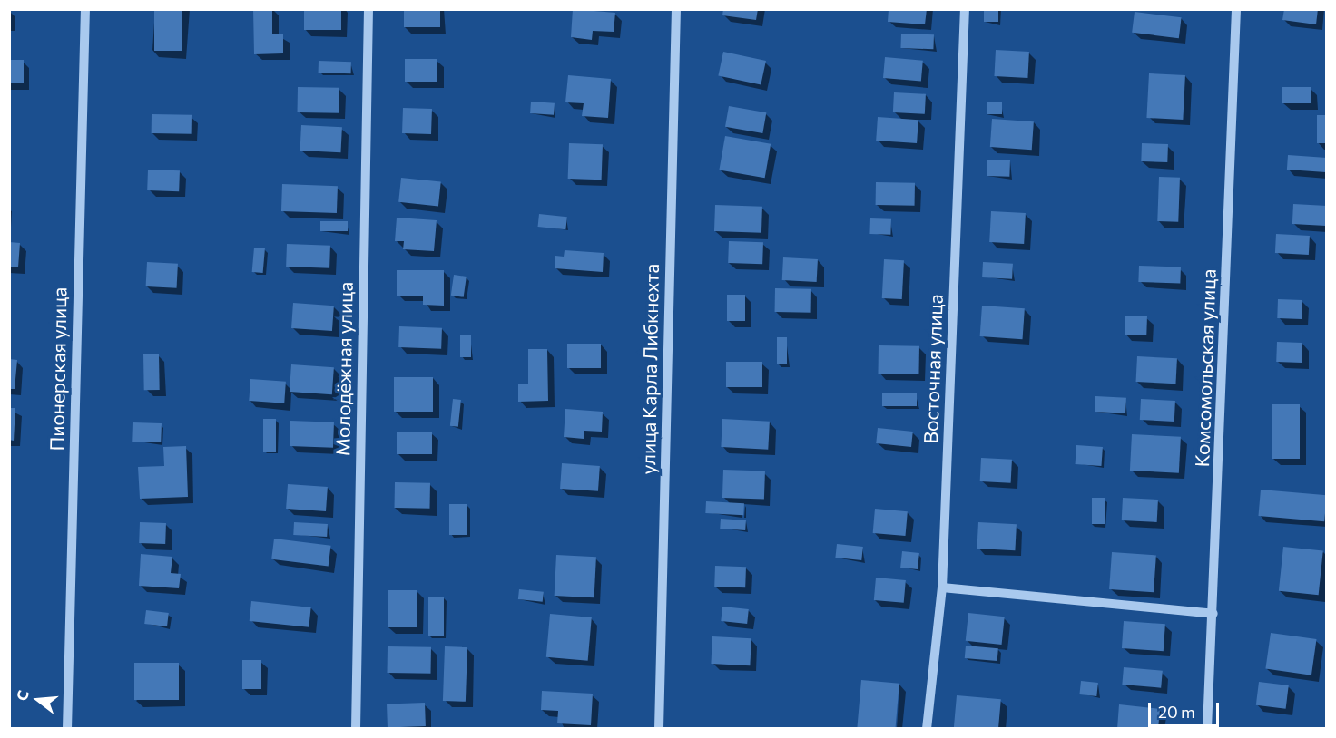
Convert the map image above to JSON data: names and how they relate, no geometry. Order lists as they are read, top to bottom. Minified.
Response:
{"streets":{"street":["Комсомольская улица","Пионерская улица","Молодёжная улица","улица Карла Либкнехта","Восточная улица"]},"scale_bar":"20 m","north":"left"}
